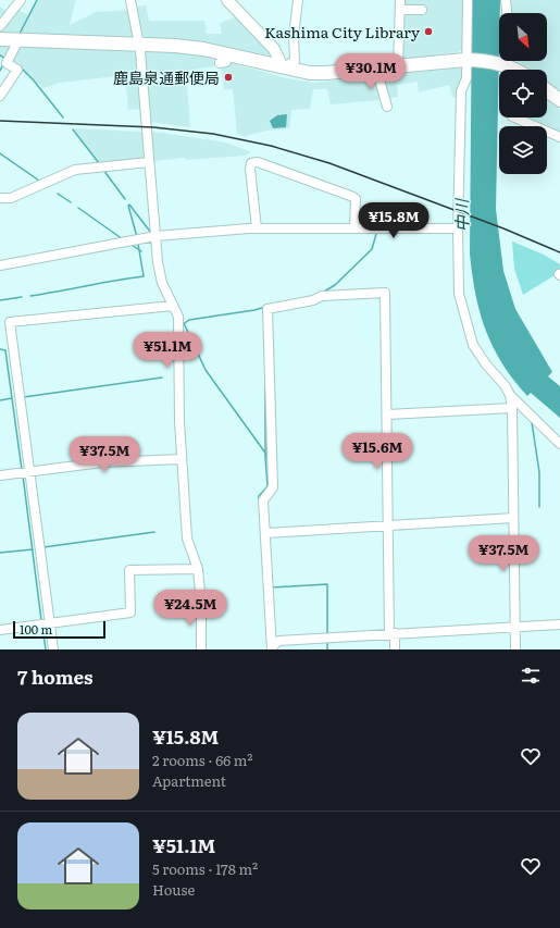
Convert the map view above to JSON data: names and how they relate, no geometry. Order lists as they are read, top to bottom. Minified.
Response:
{"water":["中川"],"places":["Kashima City Library","鹿島泉通郵便局"],"scale_bar":"100 m","north":"bottom right","page":{"price":["¥30.1M","¥15.8M","¥51.1M","¥15.6M","¥37.5M","¥37.5M","¥24.5M"],"scale":"100 m","heading":"7 homes","list":[{"name":"¥15.8M","note":"2 rooms · 66 m² · Apartment"},{"name":"¥51.1M","note":"5 rooms · 178 m² · House"}]}}
